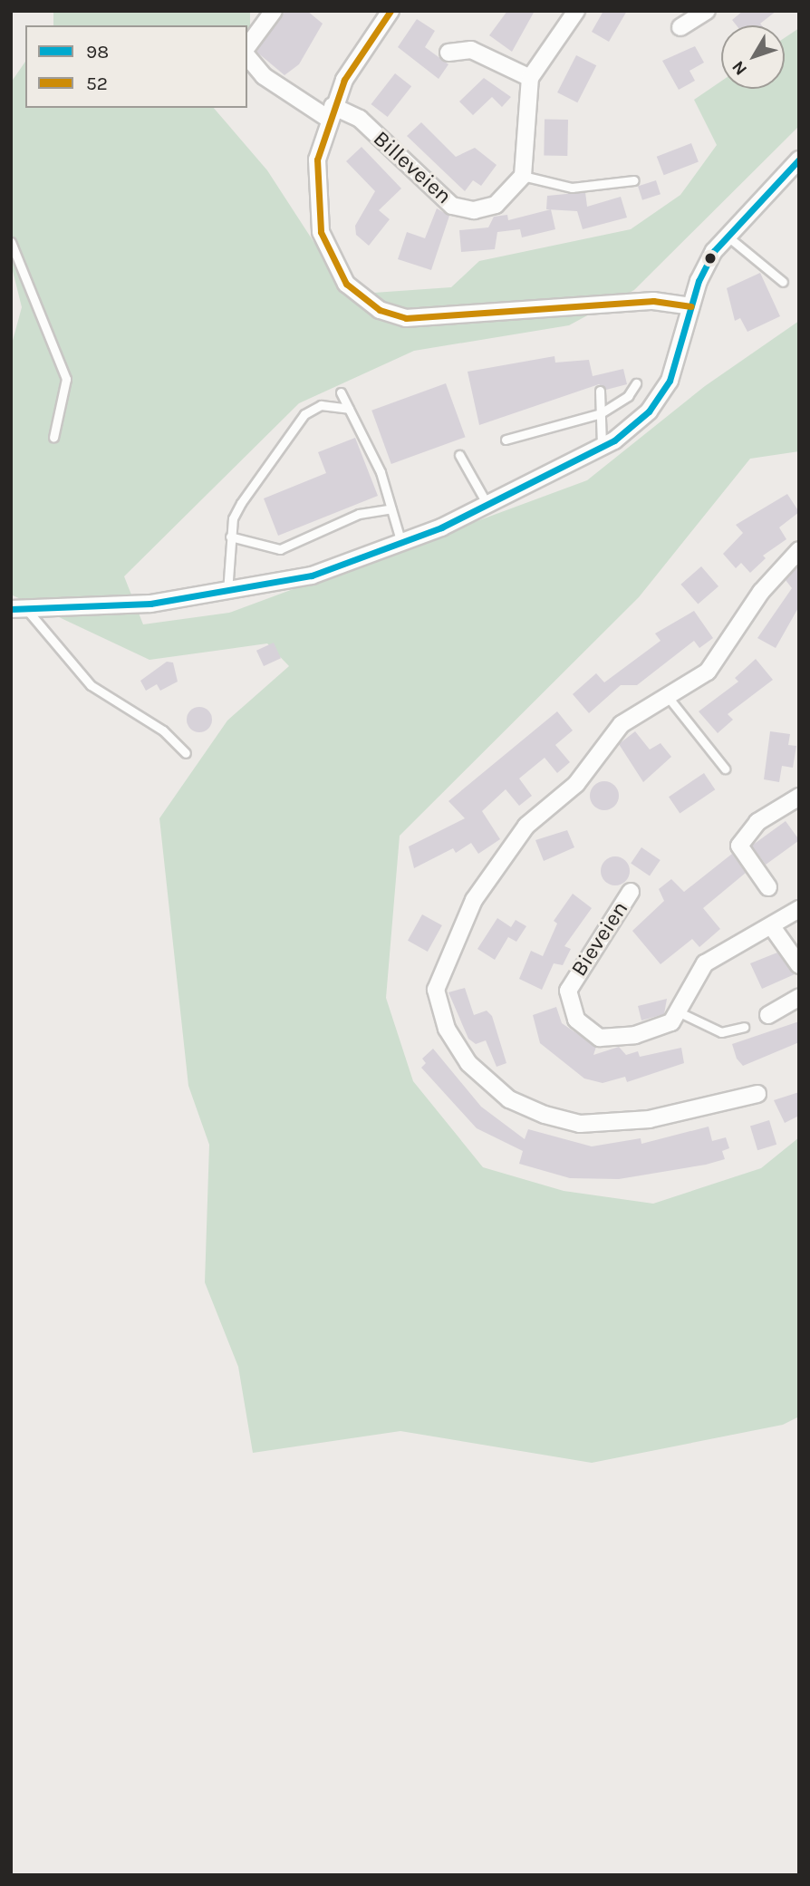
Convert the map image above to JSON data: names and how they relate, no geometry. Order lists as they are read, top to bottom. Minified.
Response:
{"streets":{"street":["Billeveien","Bieveien"]},"lines":["transit line 52","transit line 98"],"legend":["98","52"],"north":"bottom left"}
